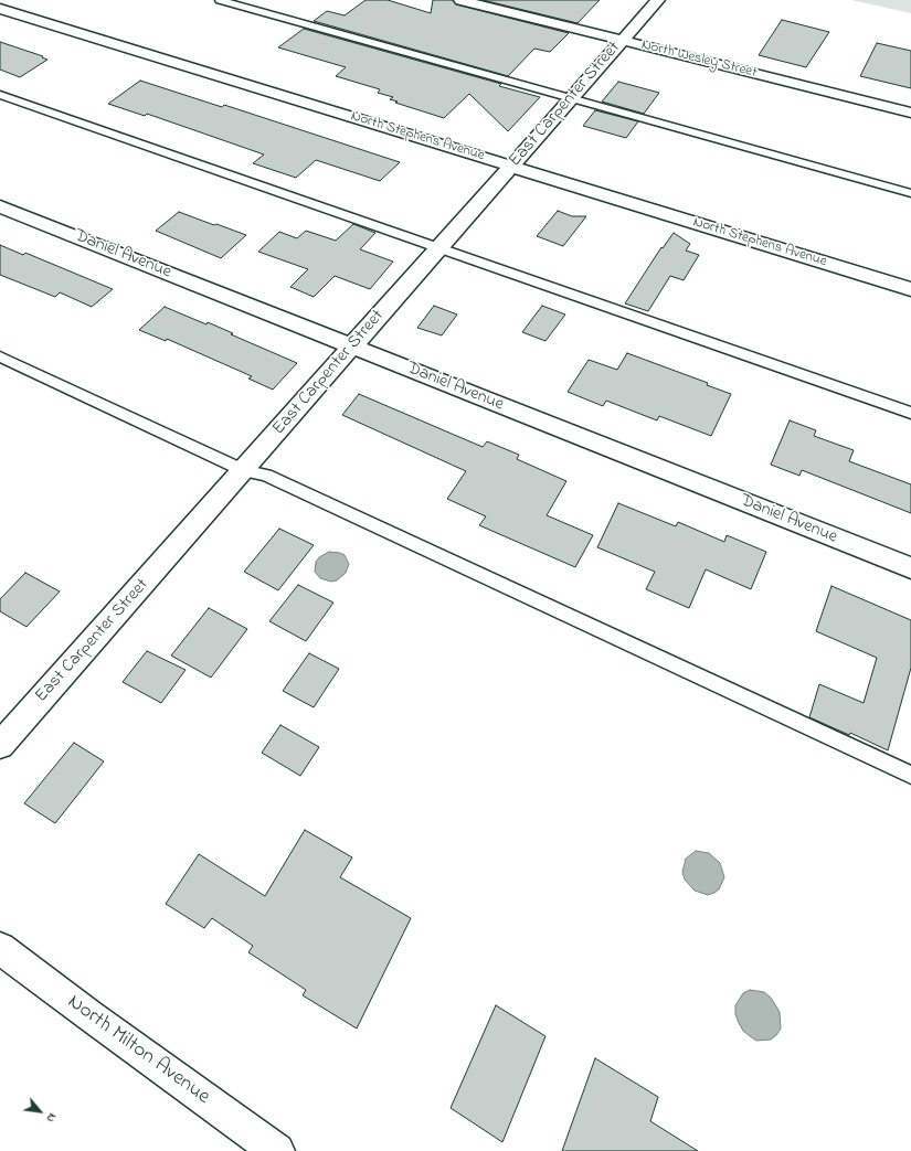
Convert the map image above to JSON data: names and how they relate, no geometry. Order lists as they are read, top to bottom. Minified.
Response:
{"streets":{"street":["North Wesley Street","East Carpenter Street","North Stephens Avenue","Daniel Avenue","North Milton Avenue"]},"crossings":[["North Wesley Street","East Carpenter Street"],["East Carpenter Street","North Stephens Avenue"],["East Carpenter Street","Daniel Avenue"]],"north":"bottom right"}
